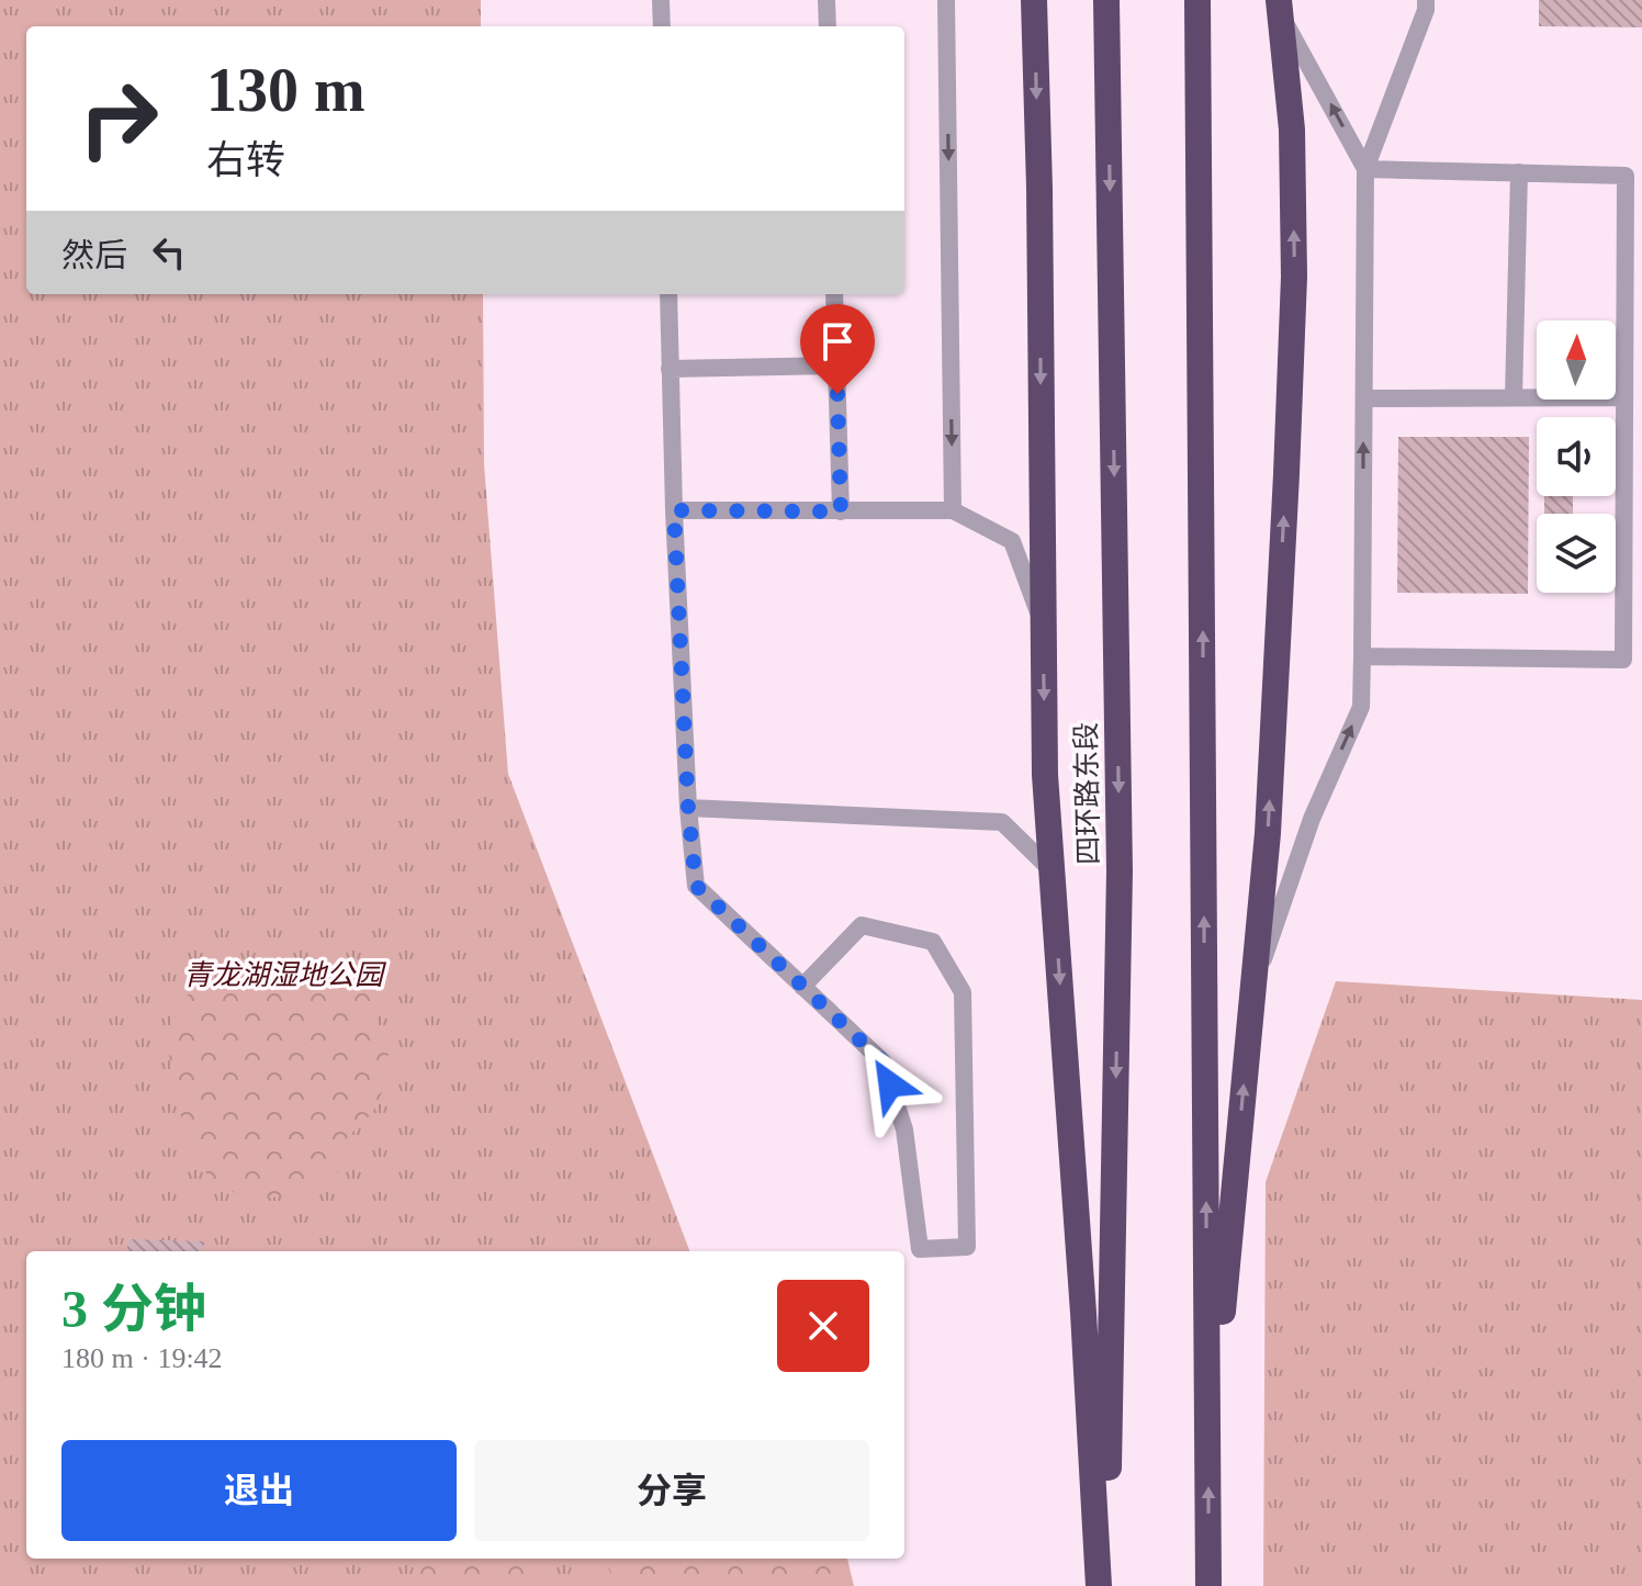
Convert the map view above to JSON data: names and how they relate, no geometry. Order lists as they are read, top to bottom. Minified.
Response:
{"streets":{"highway":["四环路东段"]},"parks":["青龙湖湿地公园"],"north":"top","page":{"turn":["130 m","右转"],"then":"然后","heading":["3 分钟","180 m · 19:42"],"buttons":["退出","分享"]}}
